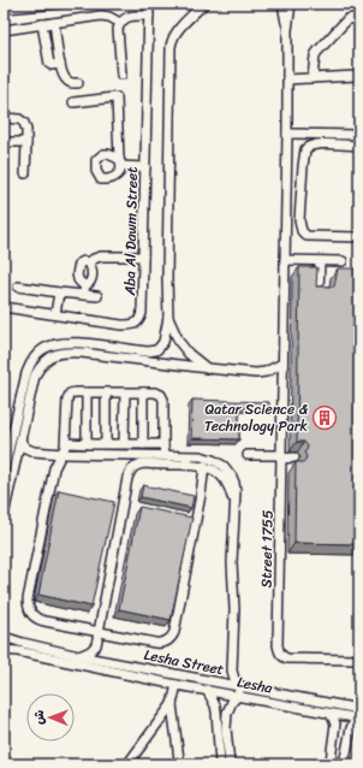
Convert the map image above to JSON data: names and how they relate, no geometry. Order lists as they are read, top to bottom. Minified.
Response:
{"streets":{"street":["Aba Al Dawm Street","Street 1755","Lesha Street","Lesha"]},"places":{"building":["Qatar Science & Technology Park"]},"north":"left"}
